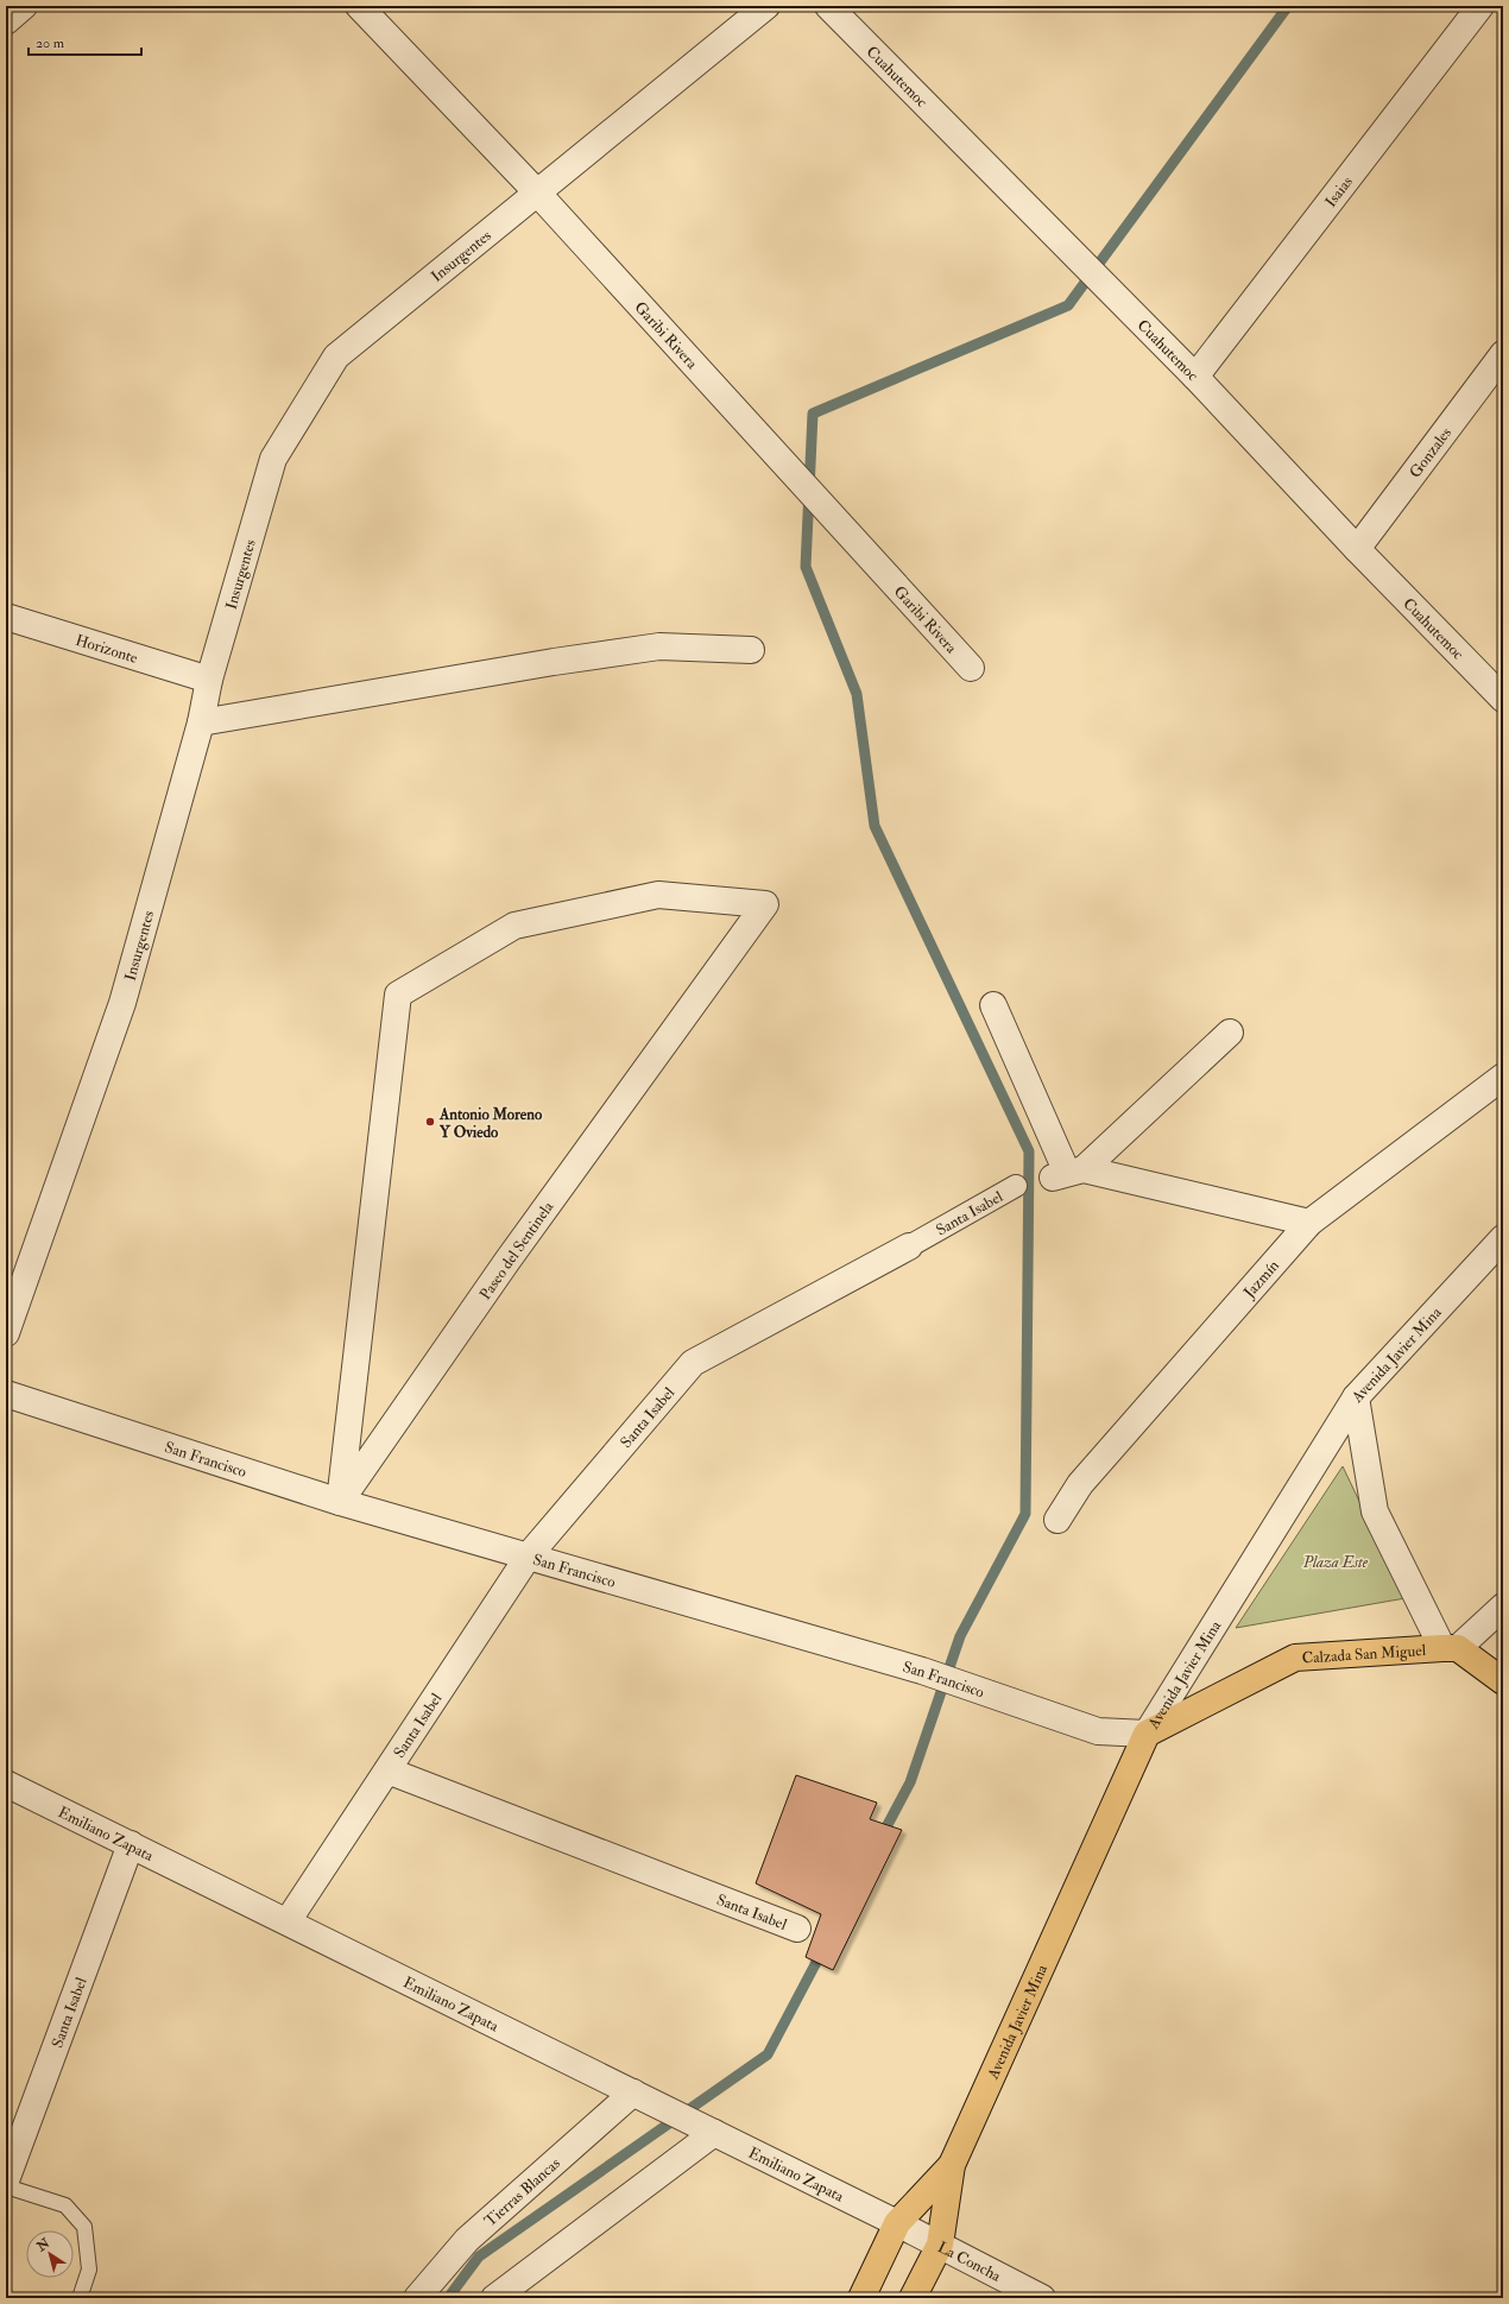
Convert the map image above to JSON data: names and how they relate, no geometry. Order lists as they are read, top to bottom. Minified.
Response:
{"streets":{"main road":["Avenida Javier Mina","Calzada San Miguel"],"street":["Cuahutemoc","Isaias","Insurgentes","Garibi Rivera","Gonzales","Horizonte","Santa Isabel","Paseo del Sentinela","Jazmín","San Francisco","Emiliano Zapata","Tierras Blancas","La Concha"]},"crossings":[["Cuahutemoc","Isaias"],["Cuahutemoc","Gonzales"],["Insurgentes","Garibi Rivera"],["Insurgentes","Horizonte"],["Santa Isabel","San Francisco"],["Santa Isabel","Emiliano Zapata"],["Paseo del Sentinela","San Francisco"],["Avenida Javier Mina","San Francisco"],["Avenida Javier Mina","Calzada San Miguel"],["Avenida Javier Mina","Emiliano Zapata"],["Avenida Javier Mina","La Concha"],["San Francisco","Calzada San Miguel"],["Emiliano Zapata","Tierras Blancas"],["Emiliano Zapata","La Concha"]],"parks":["Plaza Este"],"places":["Antonio Moreno Y Oviedo"],"scale_bar":"20 m","north":"top left"}
